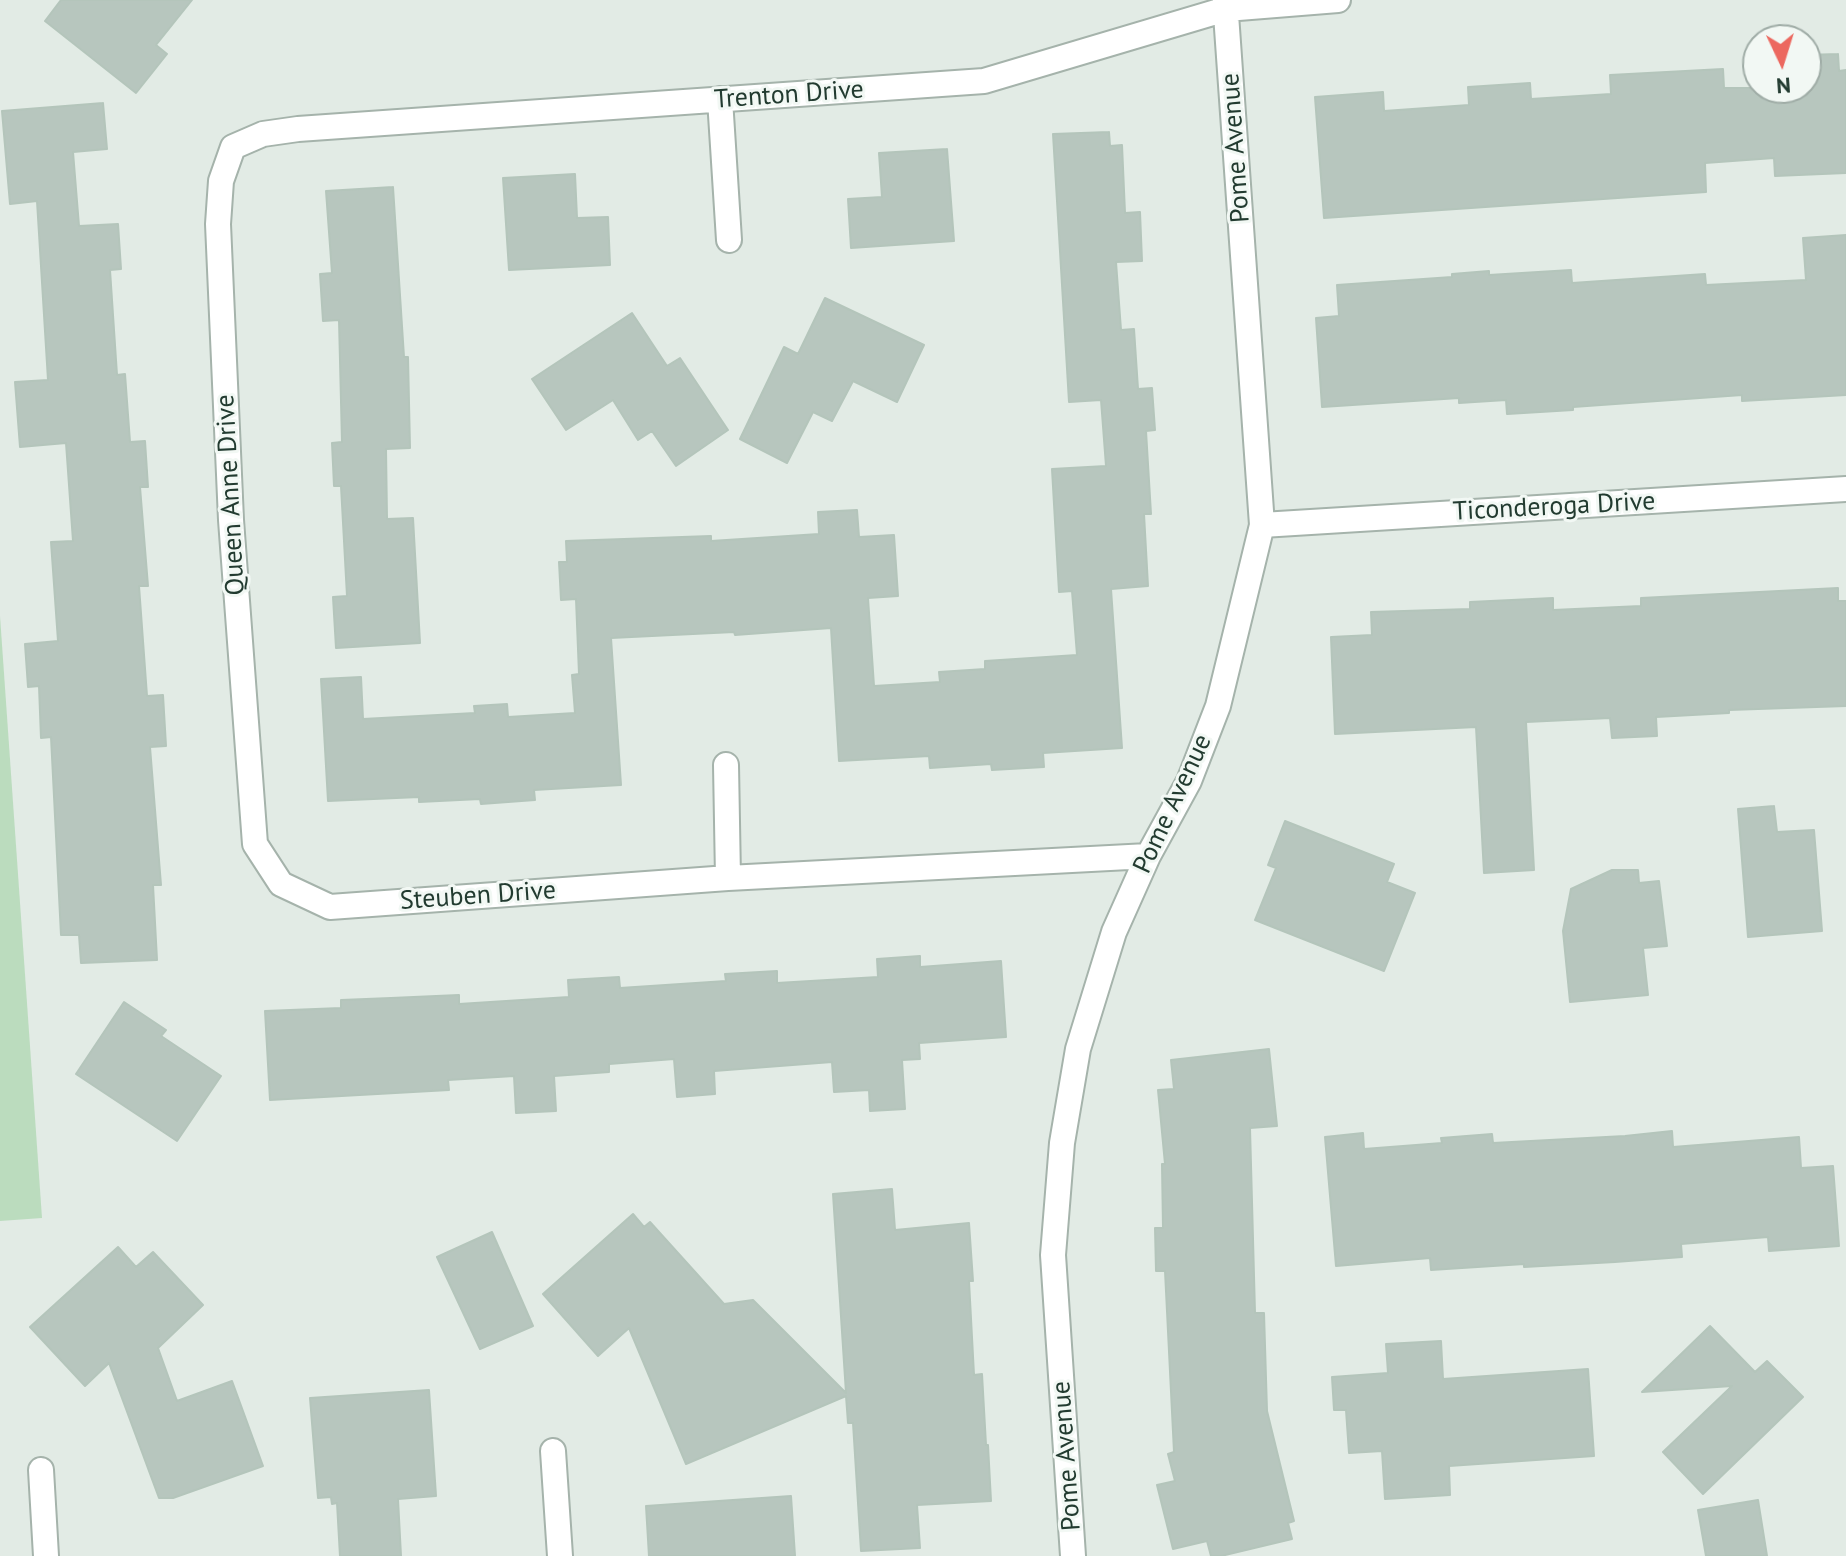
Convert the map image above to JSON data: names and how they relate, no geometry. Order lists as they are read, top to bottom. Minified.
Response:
{"streets":{"street":["Trenton Drive","Pome Avenue","Queen Anne Drive","Ticonderoga Drive","Steuben Drive"]},"crossings":[["Trenton Drive","Pome Avenue"],["Trenton Drive","Queen Anne Drive"],["Pome Avenue","Ticonderoga Drive"],["Pome Avenue","Steuben Drive"],["Queen Anne Drive","Steuben Drive"]],"north":"bottom"}
